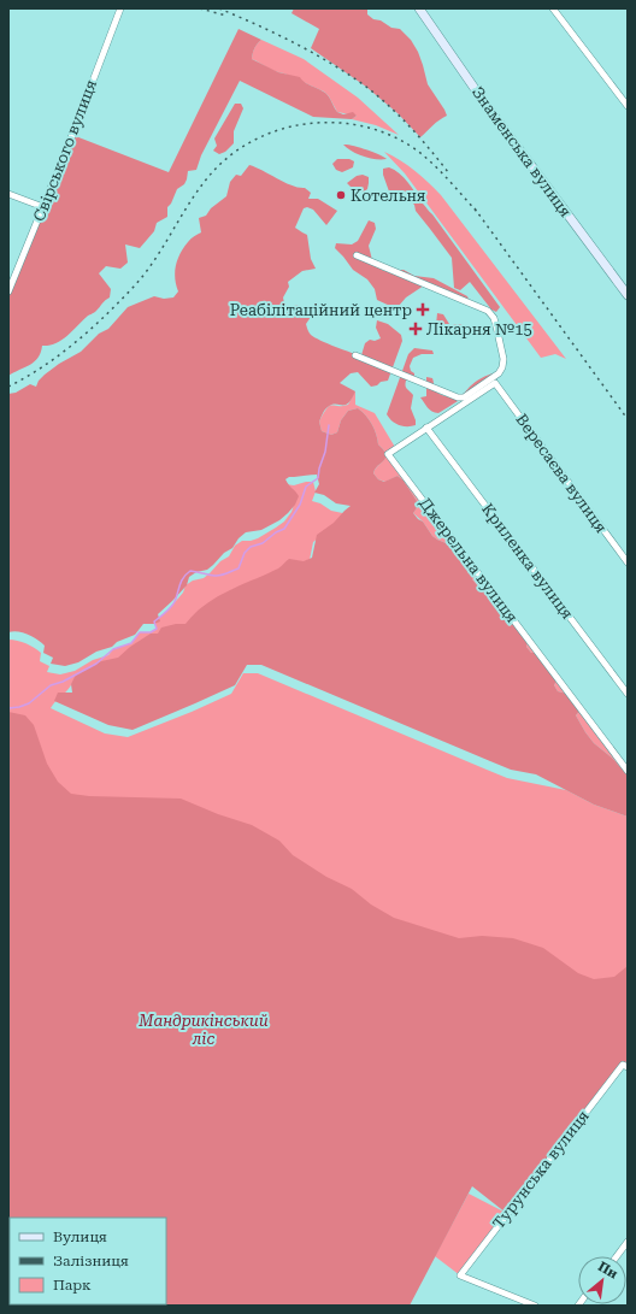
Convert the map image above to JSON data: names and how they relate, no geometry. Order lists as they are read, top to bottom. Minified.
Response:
{"streets":{"main road":["Знаменська вулиця"],"street":["Свірського вулиця","Вересаєва вулиця","Джерельна вулиця","Криленка вулиця","Турунська вулиця"]},"crossings":[["Вересаєва вулиця","Джерельна вулиця"],["Джерельна вулиця","Криленка вулиця"]],"parks":["Мандрикінський ліс"],"places":{"other":["Котельня"],"health":["Реабілітаційний центр","Лікарня №15"]},"legend":["Вулиця","Залізниця","Парк"],"north":"top right"}
